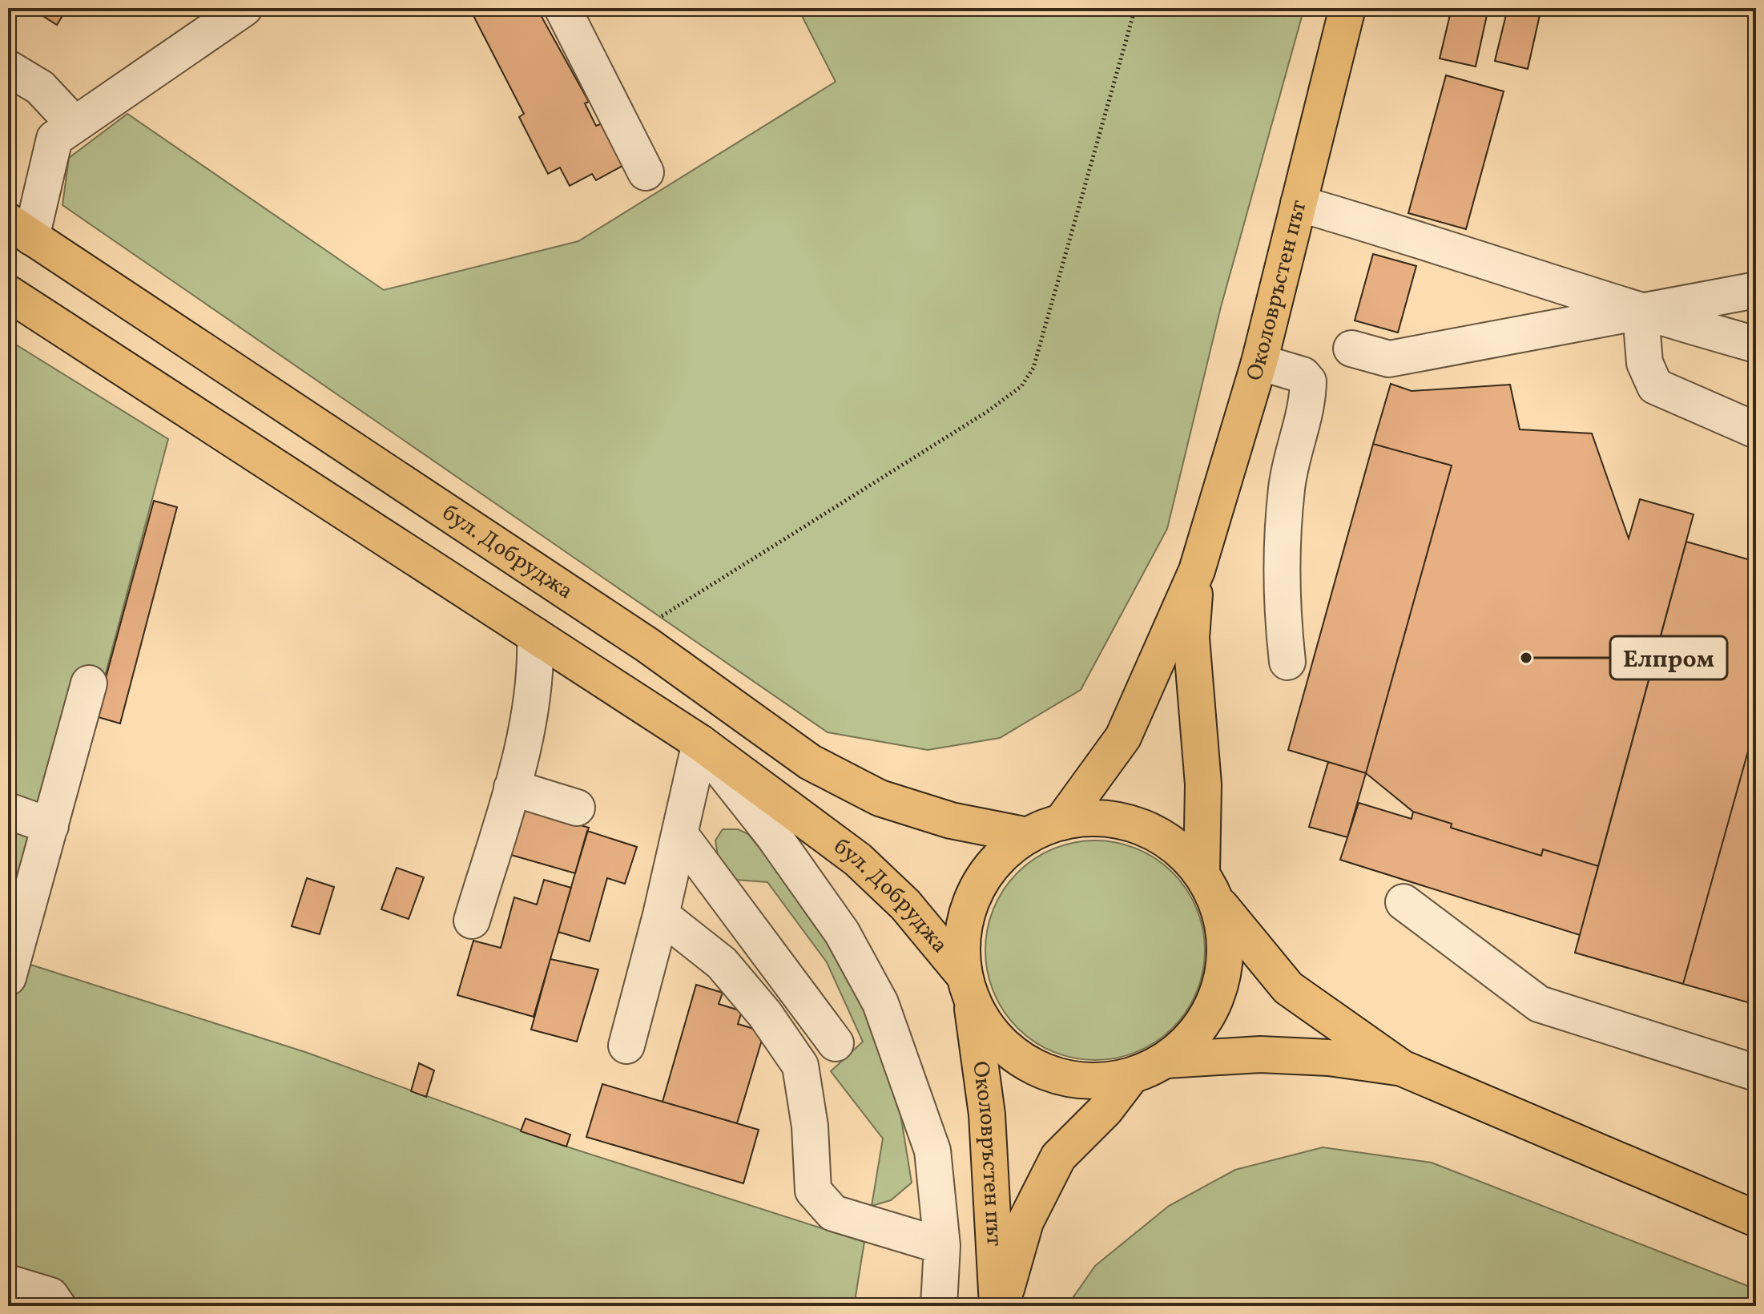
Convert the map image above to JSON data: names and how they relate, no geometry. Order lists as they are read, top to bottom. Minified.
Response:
{"streets":{"main road":["Околовръстен път","бул. Добруджа"]},"crossings":[["Околовръстен път","бул. Добруджа"]],"places":["Елпром"]}
